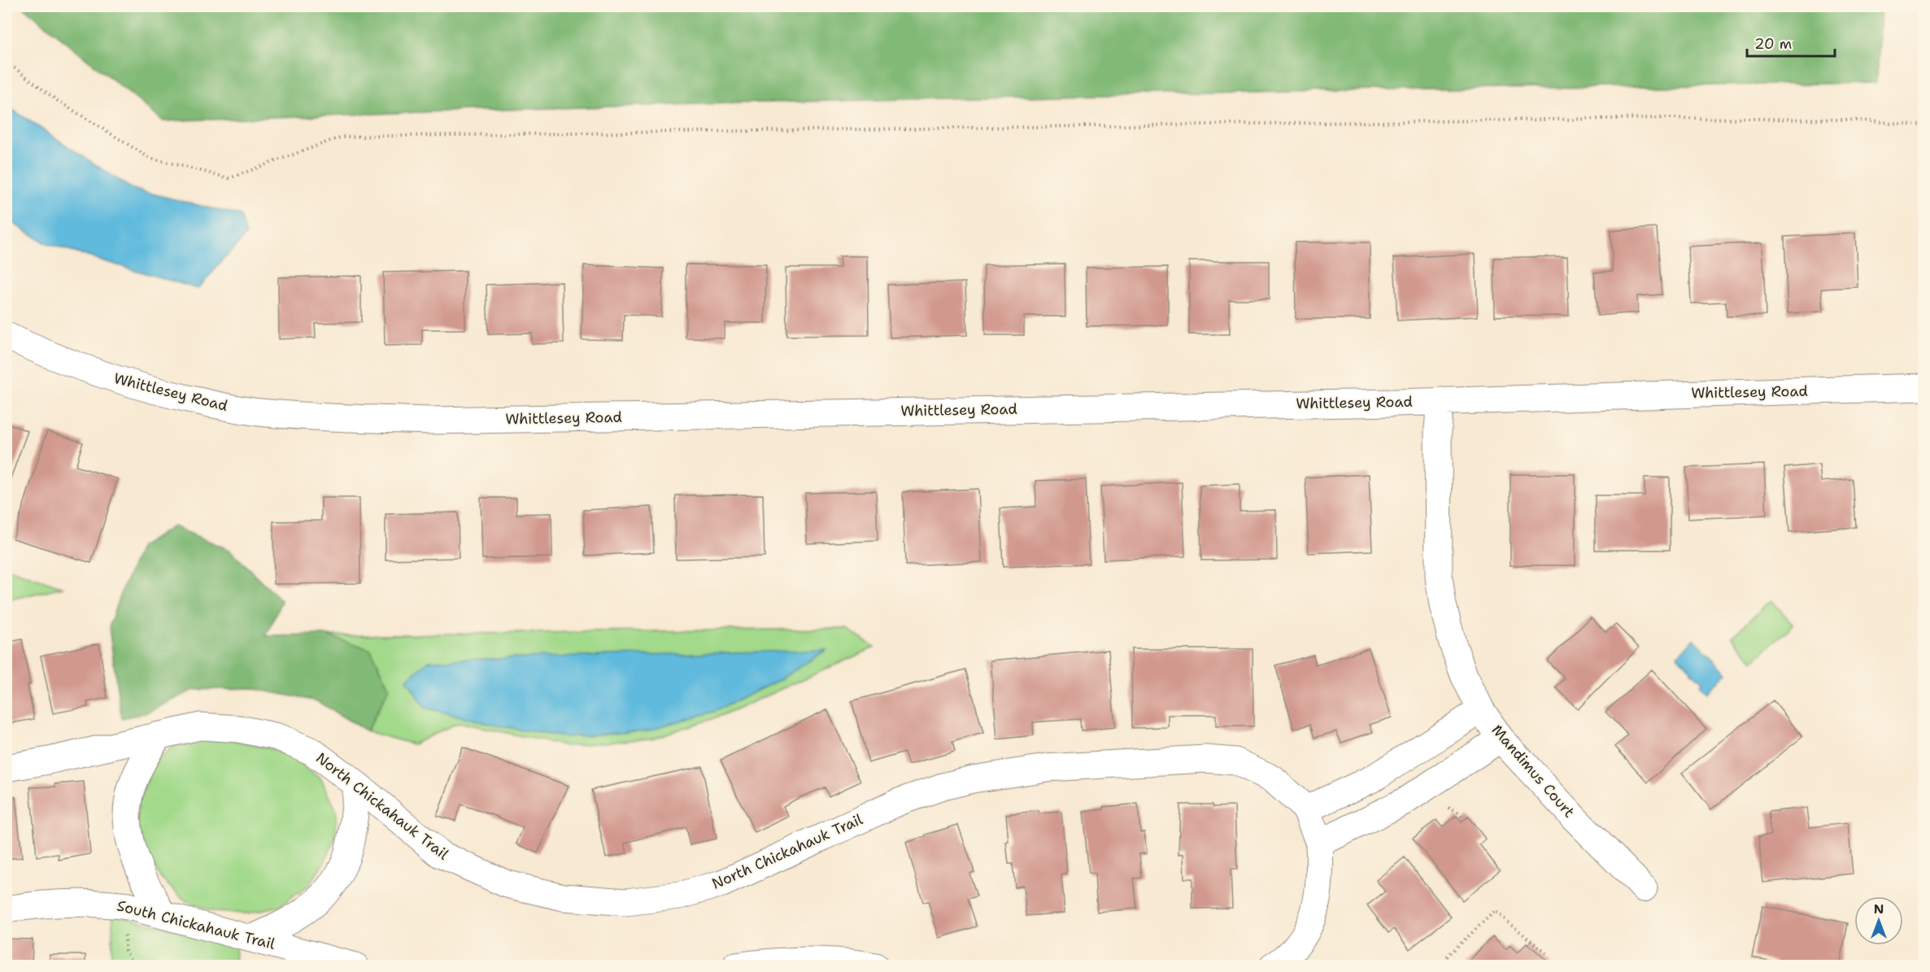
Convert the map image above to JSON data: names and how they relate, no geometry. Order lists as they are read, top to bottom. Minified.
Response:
{"streets":{"street":["Whittlesey Road","Mandimus Court","North Chickahauk Trail","South Chickahauk Trail"]},"crossings":[["Whittlesey Road","Mandimus Court"]],"scale_bar":"20 m","north":"top"}
